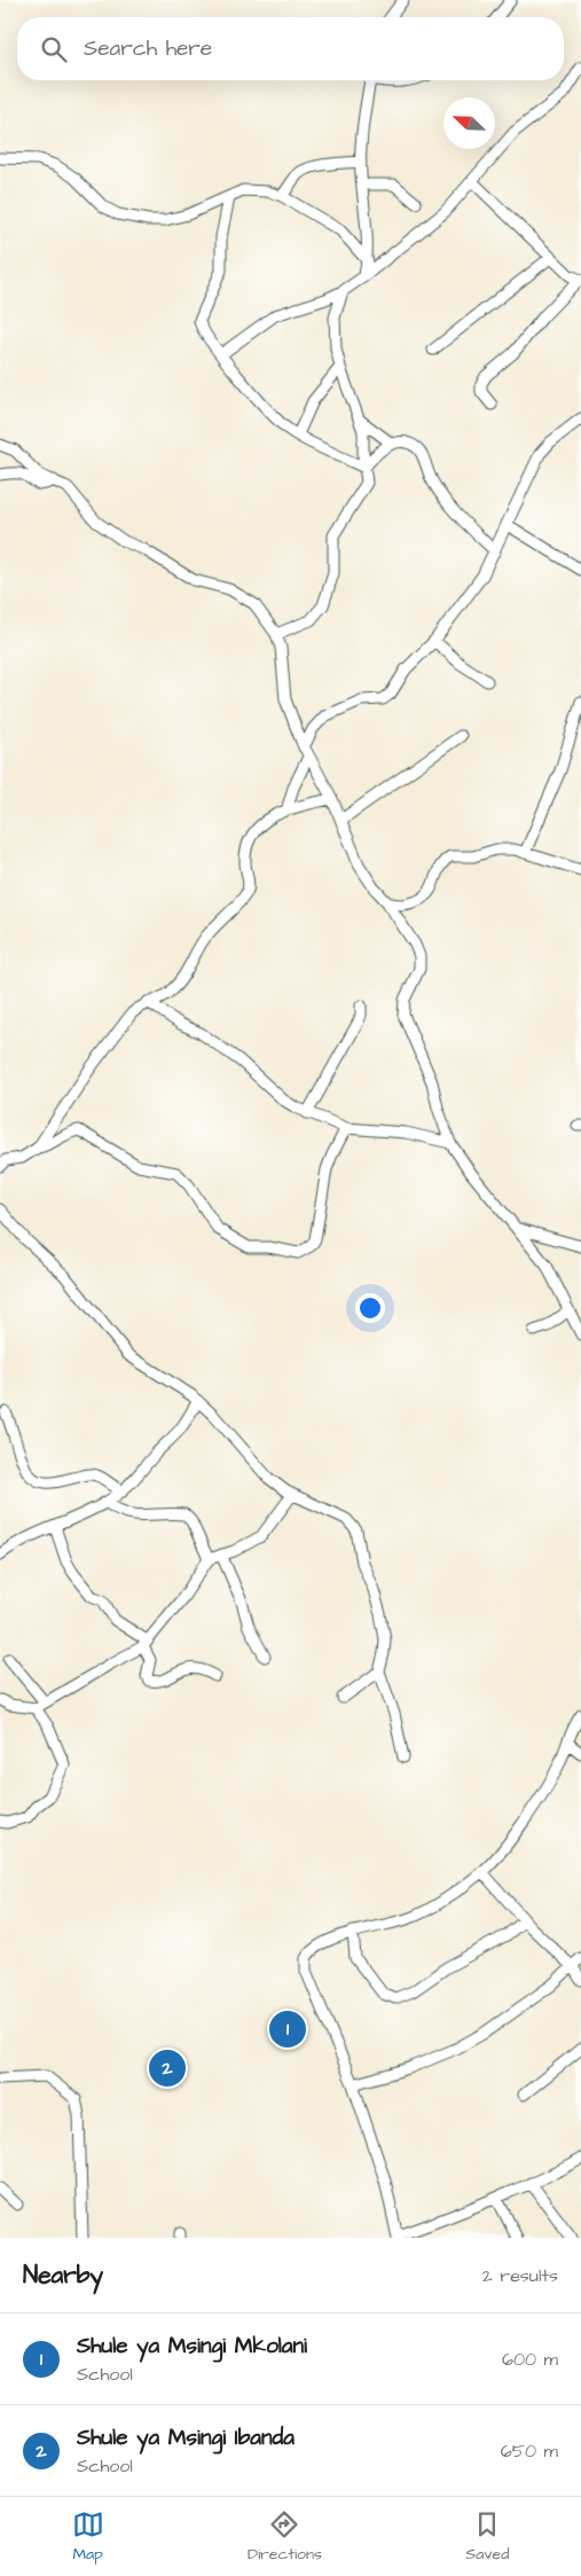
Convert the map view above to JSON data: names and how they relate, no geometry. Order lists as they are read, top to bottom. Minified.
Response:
{"north":"top left","page":{"search":"Search here","pins":["1","2"],"heading":["Nearby","2 results"],"list":[{"mark":"1","name":"Shule ya Msingi Mkolani","note":"School","value":"600 m"},{"mark":"2","name":"Shule ya Msingi Ibanda","note":"School","value":"650 m"}],"nav":["Map","Directions","Saved"]}}
